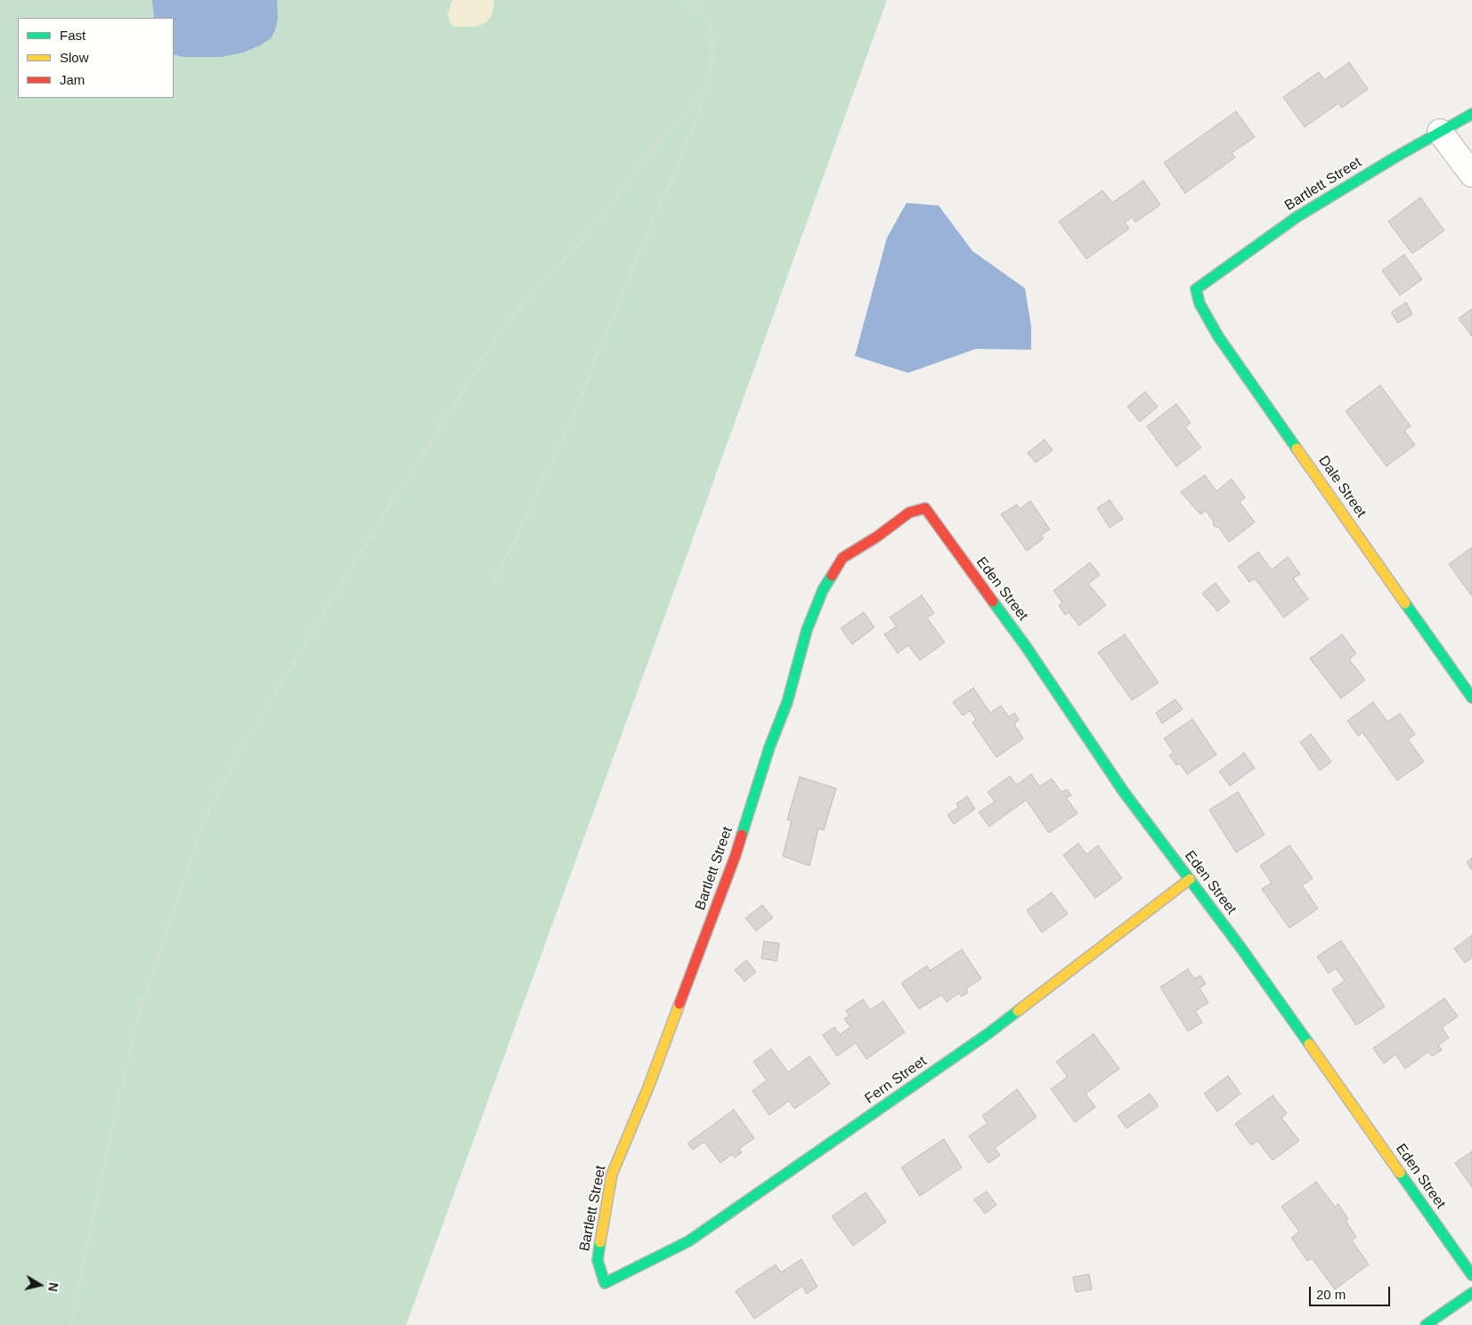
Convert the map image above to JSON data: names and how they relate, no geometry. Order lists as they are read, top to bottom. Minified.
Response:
{"streets":{"street":["Bartlett Street","Dale Street","Eden Street","Fern Street"]},"crossings":[["Bartlett Street","Dale Street"],["Bartlett Street","Eden Street"],["Bartlett Street","Fern Street"],["Eden Street","Fern Street"]],"legend":["Fast","Slow","Jam"],"scale_bar":"20 m","north":"right"}
